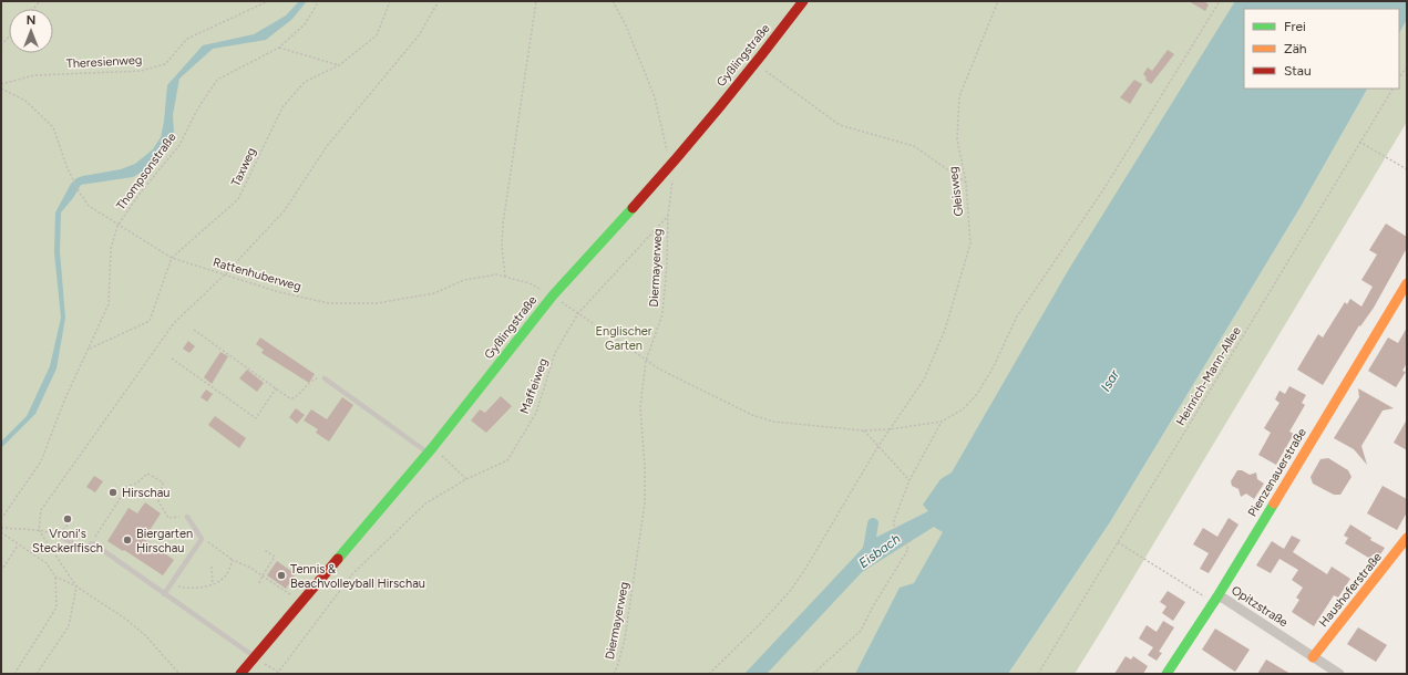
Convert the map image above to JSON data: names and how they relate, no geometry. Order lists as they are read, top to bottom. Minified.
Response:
{"streets":{"street":["Gyßlingstraße","Pienzenauerstraße","Haushoferstraße","Opitzstraße"],"path":["Theresienweg","Taxweg","Thompsonstraße","Gleisweg","Diermayerweg","Rattenhuberweg","Heinrich-Mann-Allee","Maffeiweg"]},"crossings":[["Gyßlingstraße","Diermayerweg"],["Gyßlingstraße","Rattenhuberweg"],["Taxweg","Thompsonstraße"],["Taxweg","Rattenhuberweg"],["Thompsonstraße","Rattenhuberweg"],["Diermayerweg","Maffeiweg"],["Rattenhuberweg","Maffeiweg"],["Heinrich-Mann-Allee","Opitzstraße"],["Pienzenauerstraße","Opitzstraße"],["Haushoferstraße","Opitzstraße"]],"water":["Isar","Eisbach"],"parks":["Englischer Garten"],"places":["Hirschau","Vroni's Steckerlfisch","Biergarten Hirschau","Tennis & Beachvolleyball Hirschau"],"legend":["Frei","Zäh","Stau"],"north":"top"}
